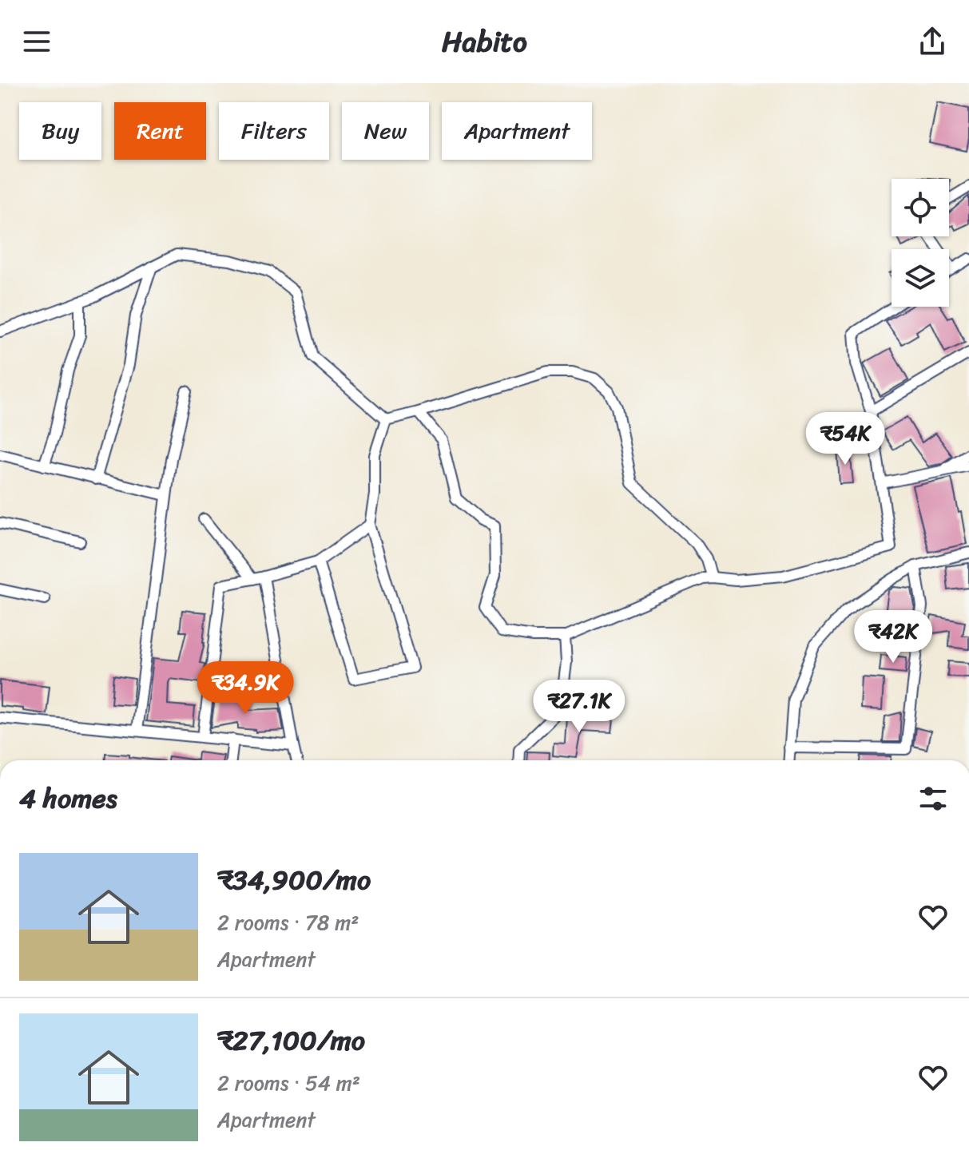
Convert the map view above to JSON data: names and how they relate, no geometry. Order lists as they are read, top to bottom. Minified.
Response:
{"page":{"header":"Habito","chip":["Buy","Rent","Filters","New","Apartment"],"price":["₹54K","₹42K","₹34.9K","₹27.1K"],"heading":"4 homes","list":[{"name":"₹34,900/mo","note":"2 rooms · 78 m² · Apartment"},{"name":"₹27,100/mo","note":"2 rooms · 54 m² · Apartment"}]}}
